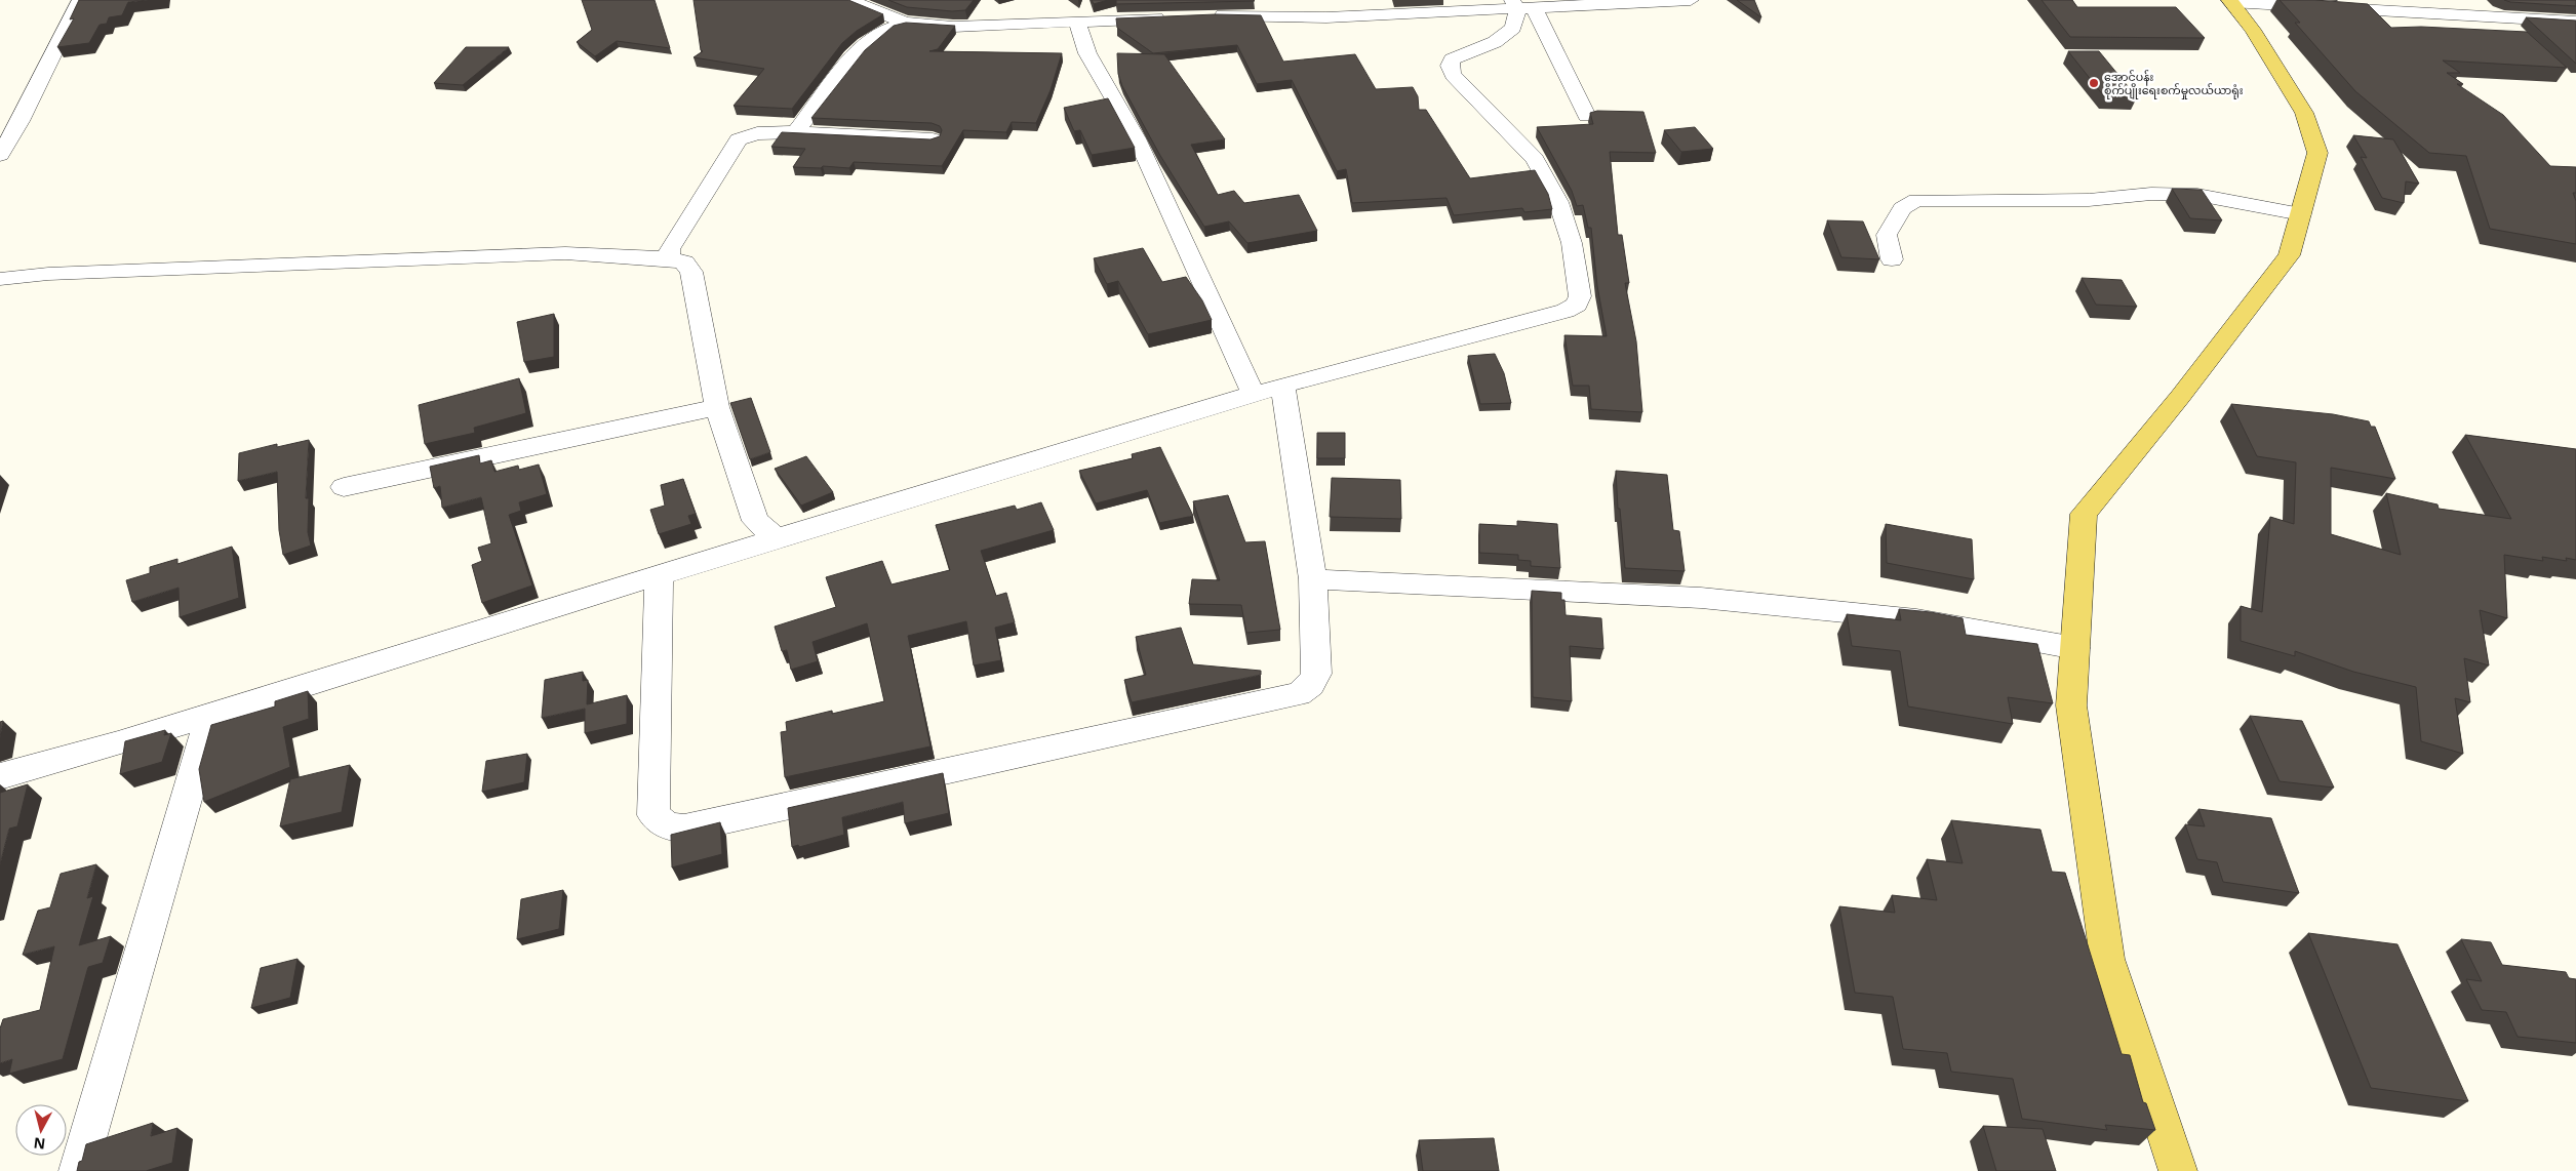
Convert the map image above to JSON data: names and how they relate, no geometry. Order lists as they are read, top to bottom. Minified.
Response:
{"places":["အောင်ပန်း စိုက်ပျိုးရေးစက်မှုလယ်ယာရုံး"],"north":"bottom"}
